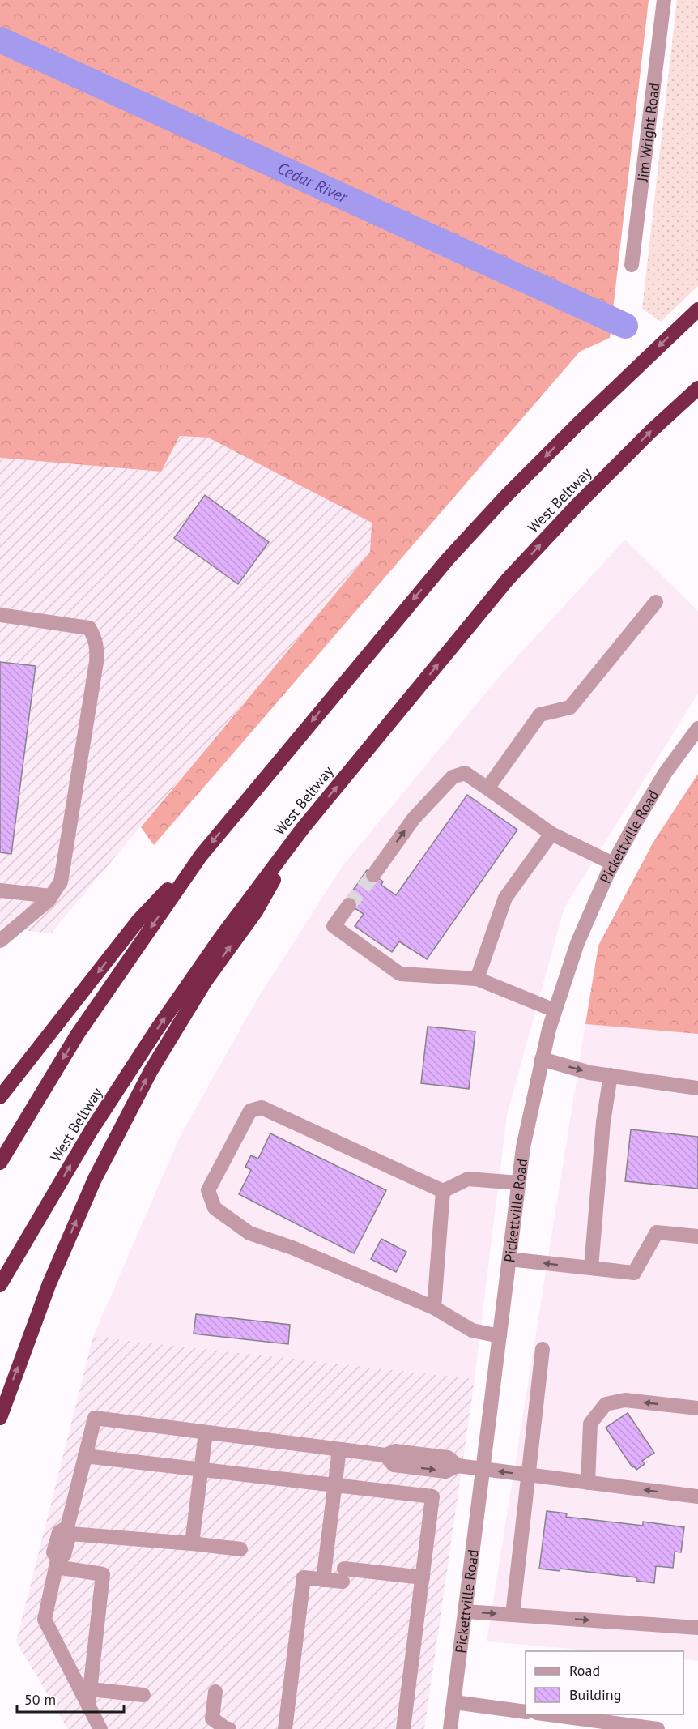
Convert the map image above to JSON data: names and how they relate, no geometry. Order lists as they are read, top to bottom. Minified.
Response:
{"streets":{"highway":["West Beltway"],"street":["Jim Wright Road","Pickettville Road"]},"water":["Cedar River"],"legend":["Road","Building"],"scale_bar":"50 m"}
